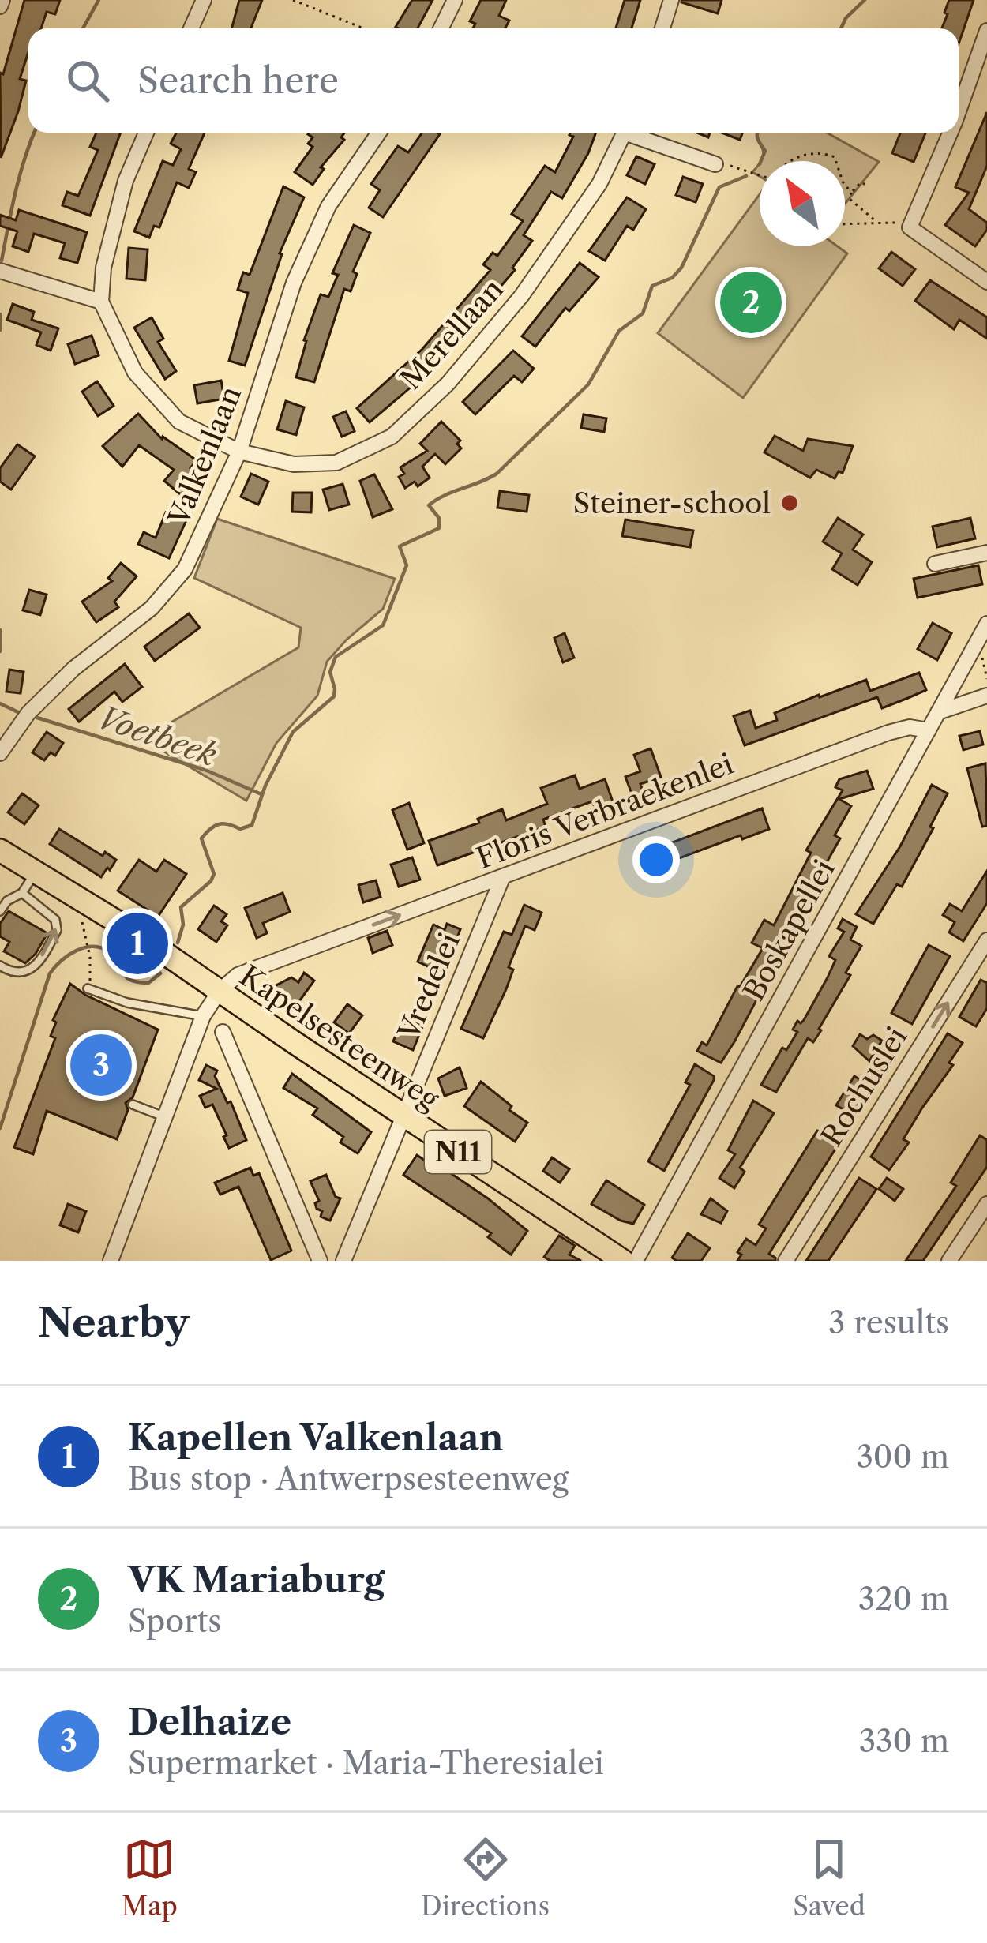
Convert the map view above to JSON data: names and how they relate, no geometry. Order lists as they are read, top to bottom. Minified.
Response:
{"streets":{"main road":["Kapelsesteenweg","N11"],"street":["Merellaan","Valkenlaan","Floris Verbraekenlei","Boskapellei","Vredelei","Rochuslei"]},"crossings":[["Merellaan","Valkenlaan"],["Floris Verbraekenlei","Boskapellei"],["Floris Verbraekenlei","Vredelei"],["Floris Verbraekenlei","Kapelsesteenweg"],["Vredelei","Kapelsesteenweg"],["Kapelsesteenweg","N11"]],"one_way":["Floris Verbraekenlei","Rochuslei"],"water":["Voetbeek"],"places":["Steiner-school"],"north":"top left","page":{"search":"Search here","pins":["2","1","3"],"heading":["Nearby","3 results"],"list":[{"mark":"1","name":"Kapellen Valkenlaan","note":"Bus stop · Antwerpsesteenweg","value":"300 m"},{"mark":"2","name":"VK Mariaburg","note":"Sports","value":"320 m"},{"mark":"3","name":"Delhaize","note":"Supermarket · Maria-Theresialei","value":"330 m"}],"nav":["Map","Directions","Saved"]}}
